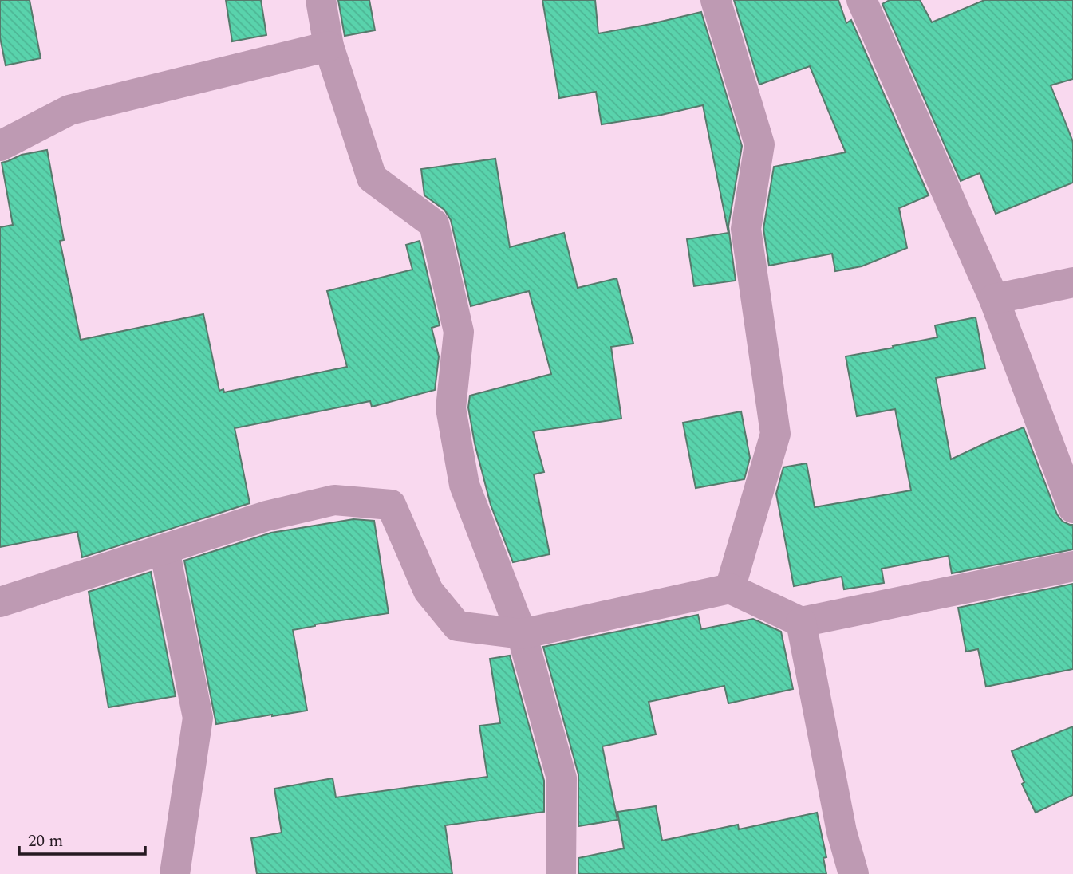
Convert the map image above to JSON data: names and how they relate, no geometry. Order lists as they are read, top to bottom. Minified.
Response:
{"scale_bar":"20 m"}
